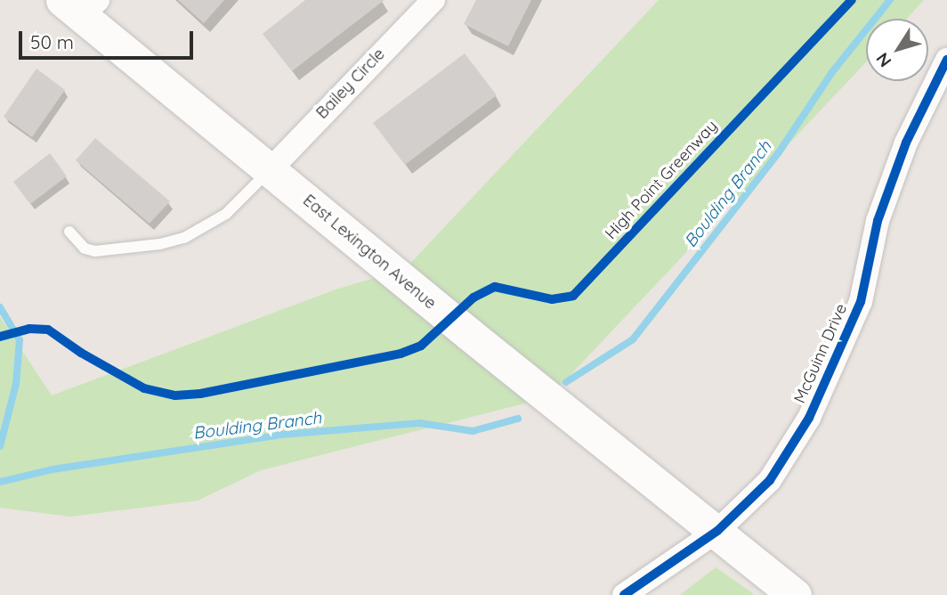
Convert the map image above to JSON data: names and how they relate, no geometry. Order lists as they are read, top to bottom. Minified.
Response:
{"streets":{"main road":["East Lexington Avenue"],"street":["Bailey Circle","McGuinn Drive"],"cycle path":["High Point Greenway"]},"crossings":[["Bailey Circle","East Lexington Avenue"],["East Lexington Avenue","McGuinn Drive"]],"water":["Boulding Branch"],"scale_bar":"50 m","north":"bottom left"}
